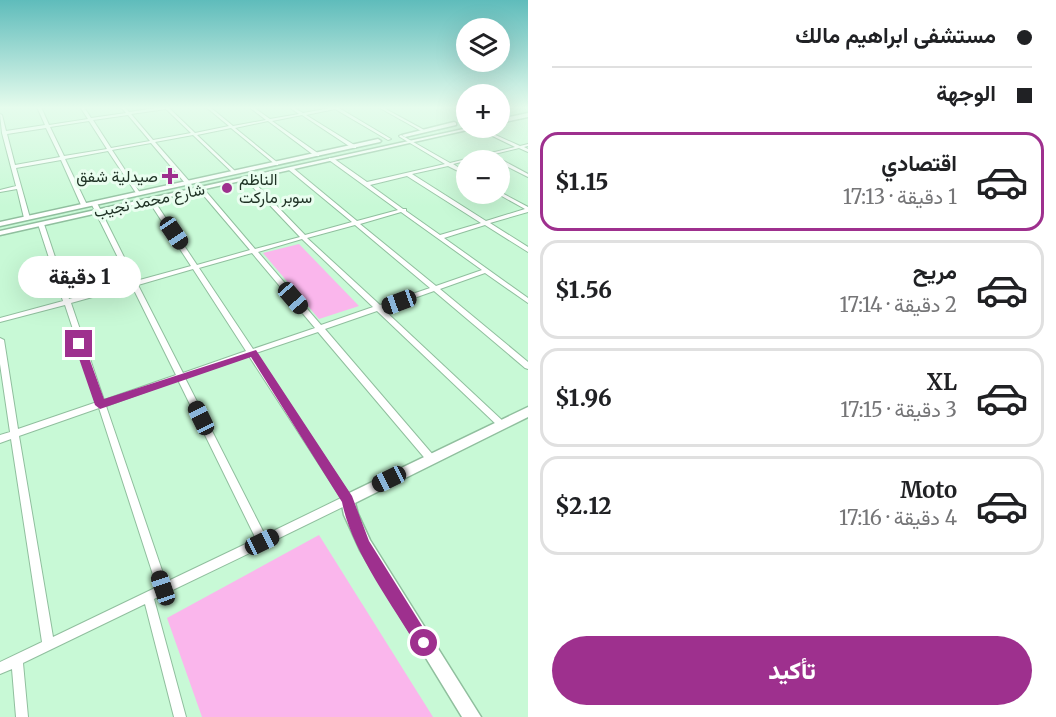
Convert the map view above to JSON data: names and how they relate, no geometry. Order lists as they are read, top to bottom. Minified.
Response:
{"streets":{"main road":["شارع محمد نجيب"]},"places":{"health":["صيدلية شفق"],"other":["الناظم سوبر ماركت"]},"page":{"banner":["مستشفى ابراهيم مالك","الوجهة"],"map_buttons":["+","−"],"list":[{"name":"اقتصادي","note":"1 دقيقة · 17:13","value":"$1.15"},{"name":"مريح","note":"2 دقيقة · 17:14","value":"$1.56"},{"name":"XL","note":"3 دقيقة · 17:15","value":"$1.96"},{"name":"Moto","note":"4 دقيقة · 17:16","value":"$2.12"}],"bubble":"1 دقيقة","buttons":"تأكيد"}}
